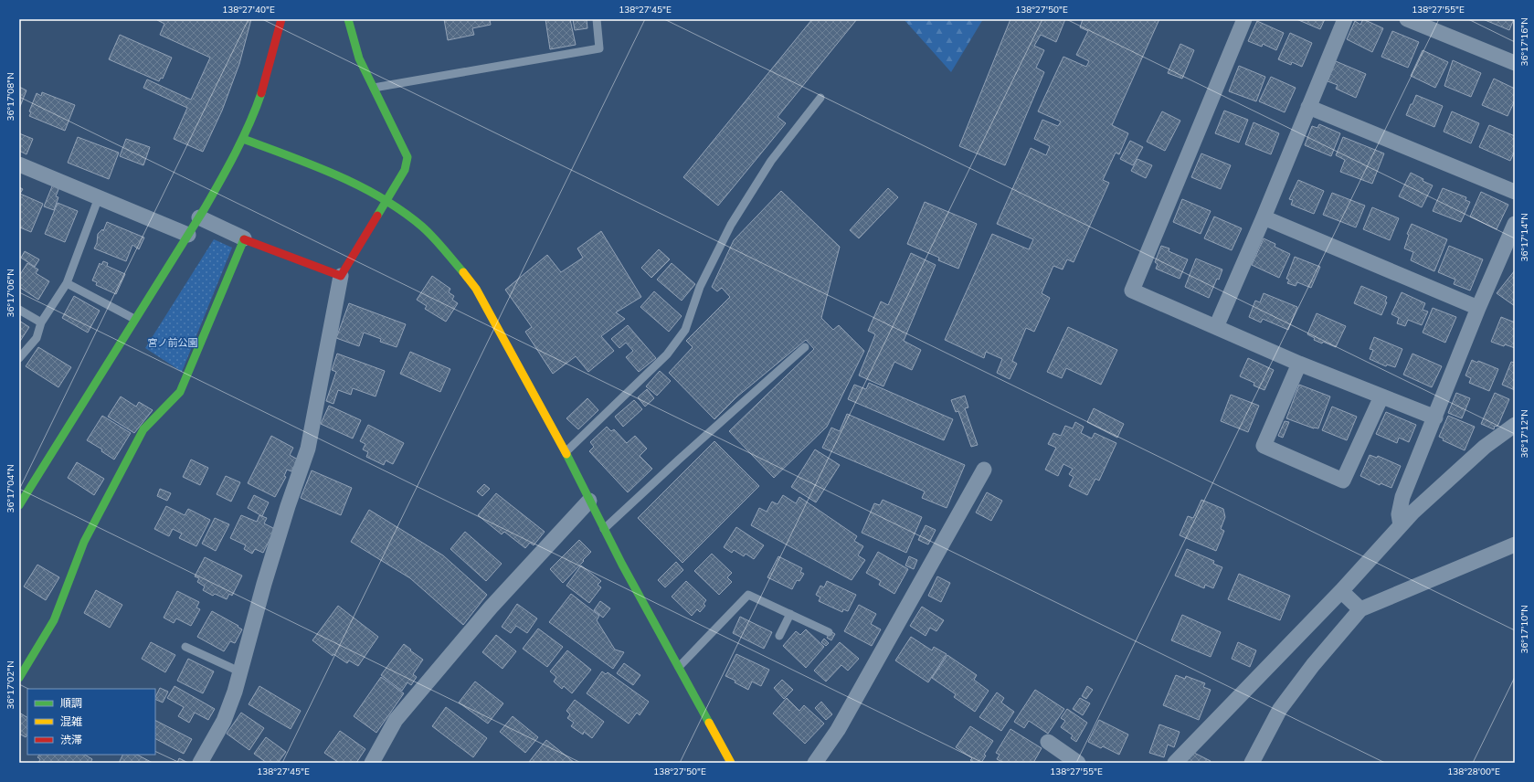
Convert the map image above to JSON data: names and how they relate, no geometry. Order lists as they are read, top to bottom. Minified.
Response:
{"parks":["宮ノ前公園"],"legend":["順調","混雑","渋滞"],"coordinates":["138°27'40\"E","138°27'45\"E","138°27'50\"E","138°27'55\"E","36°17'16\"N","36°17'08\"N","36°17'14\"N","36°17'06\"N","36°17'12\"N","36°17'04\"N","36°17'10\"N","36°17'02\"N","138°28'00\"E"]}
